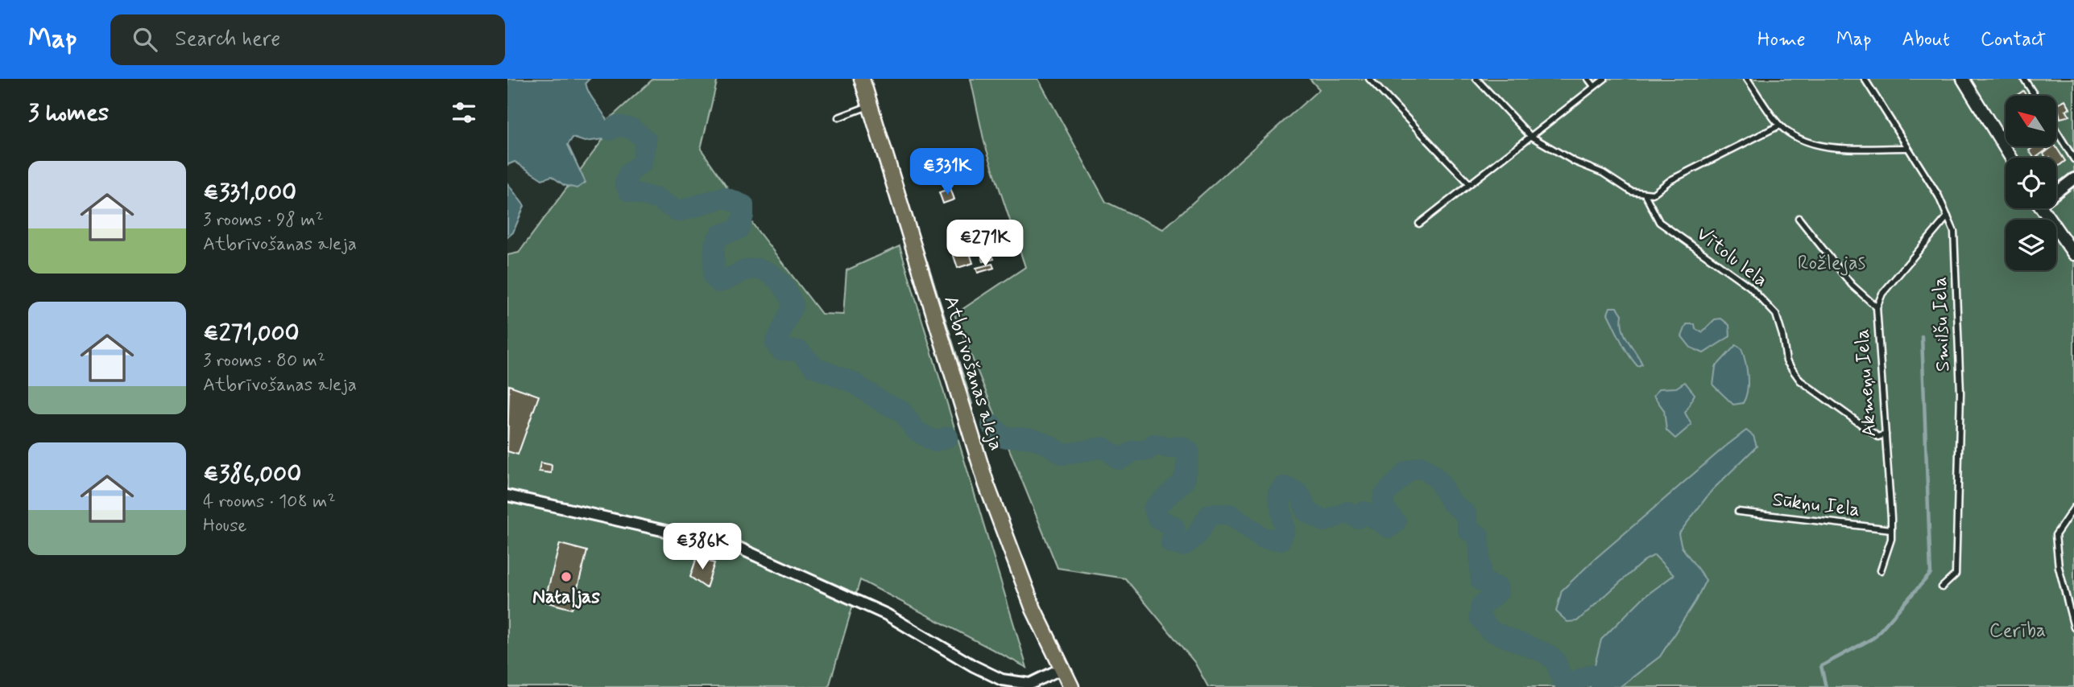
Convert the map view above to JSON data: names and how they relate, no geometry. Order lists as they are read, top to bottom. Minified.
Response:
{"streets":{"main road":["Atbrīvošanas aleja"],"lane":["Vītolu Iela","Smilšu Iela","Akmeņu Iela","Sūkņu Iela"]},"crossings":[["Vītolu Iela","Akmeņu Iela"],["Smilšu Iela","Akmeņu Iela"],["Akmeņu Iela","Sūkņu Iela"]],"parks":["Rožlejas","Cerība"],"places":["Nataļjas"],"north":"top left","page":{"header":"Map","search":"Search here","nav":["Home","Map","About","Contact"],"heading":"3 homes","list":[{"name":"€331,000","note":"3 rooms · 98 m² · Atbrīvošanas aleja"},{"name":"€271,000","note":"3 rooms · 80 m² · Atbrīvošanas aleja"},{"name":"€386,000","note":"4 rooms · 108 m² · House"}],"price":["€331K","€271K","€386K"]}}
